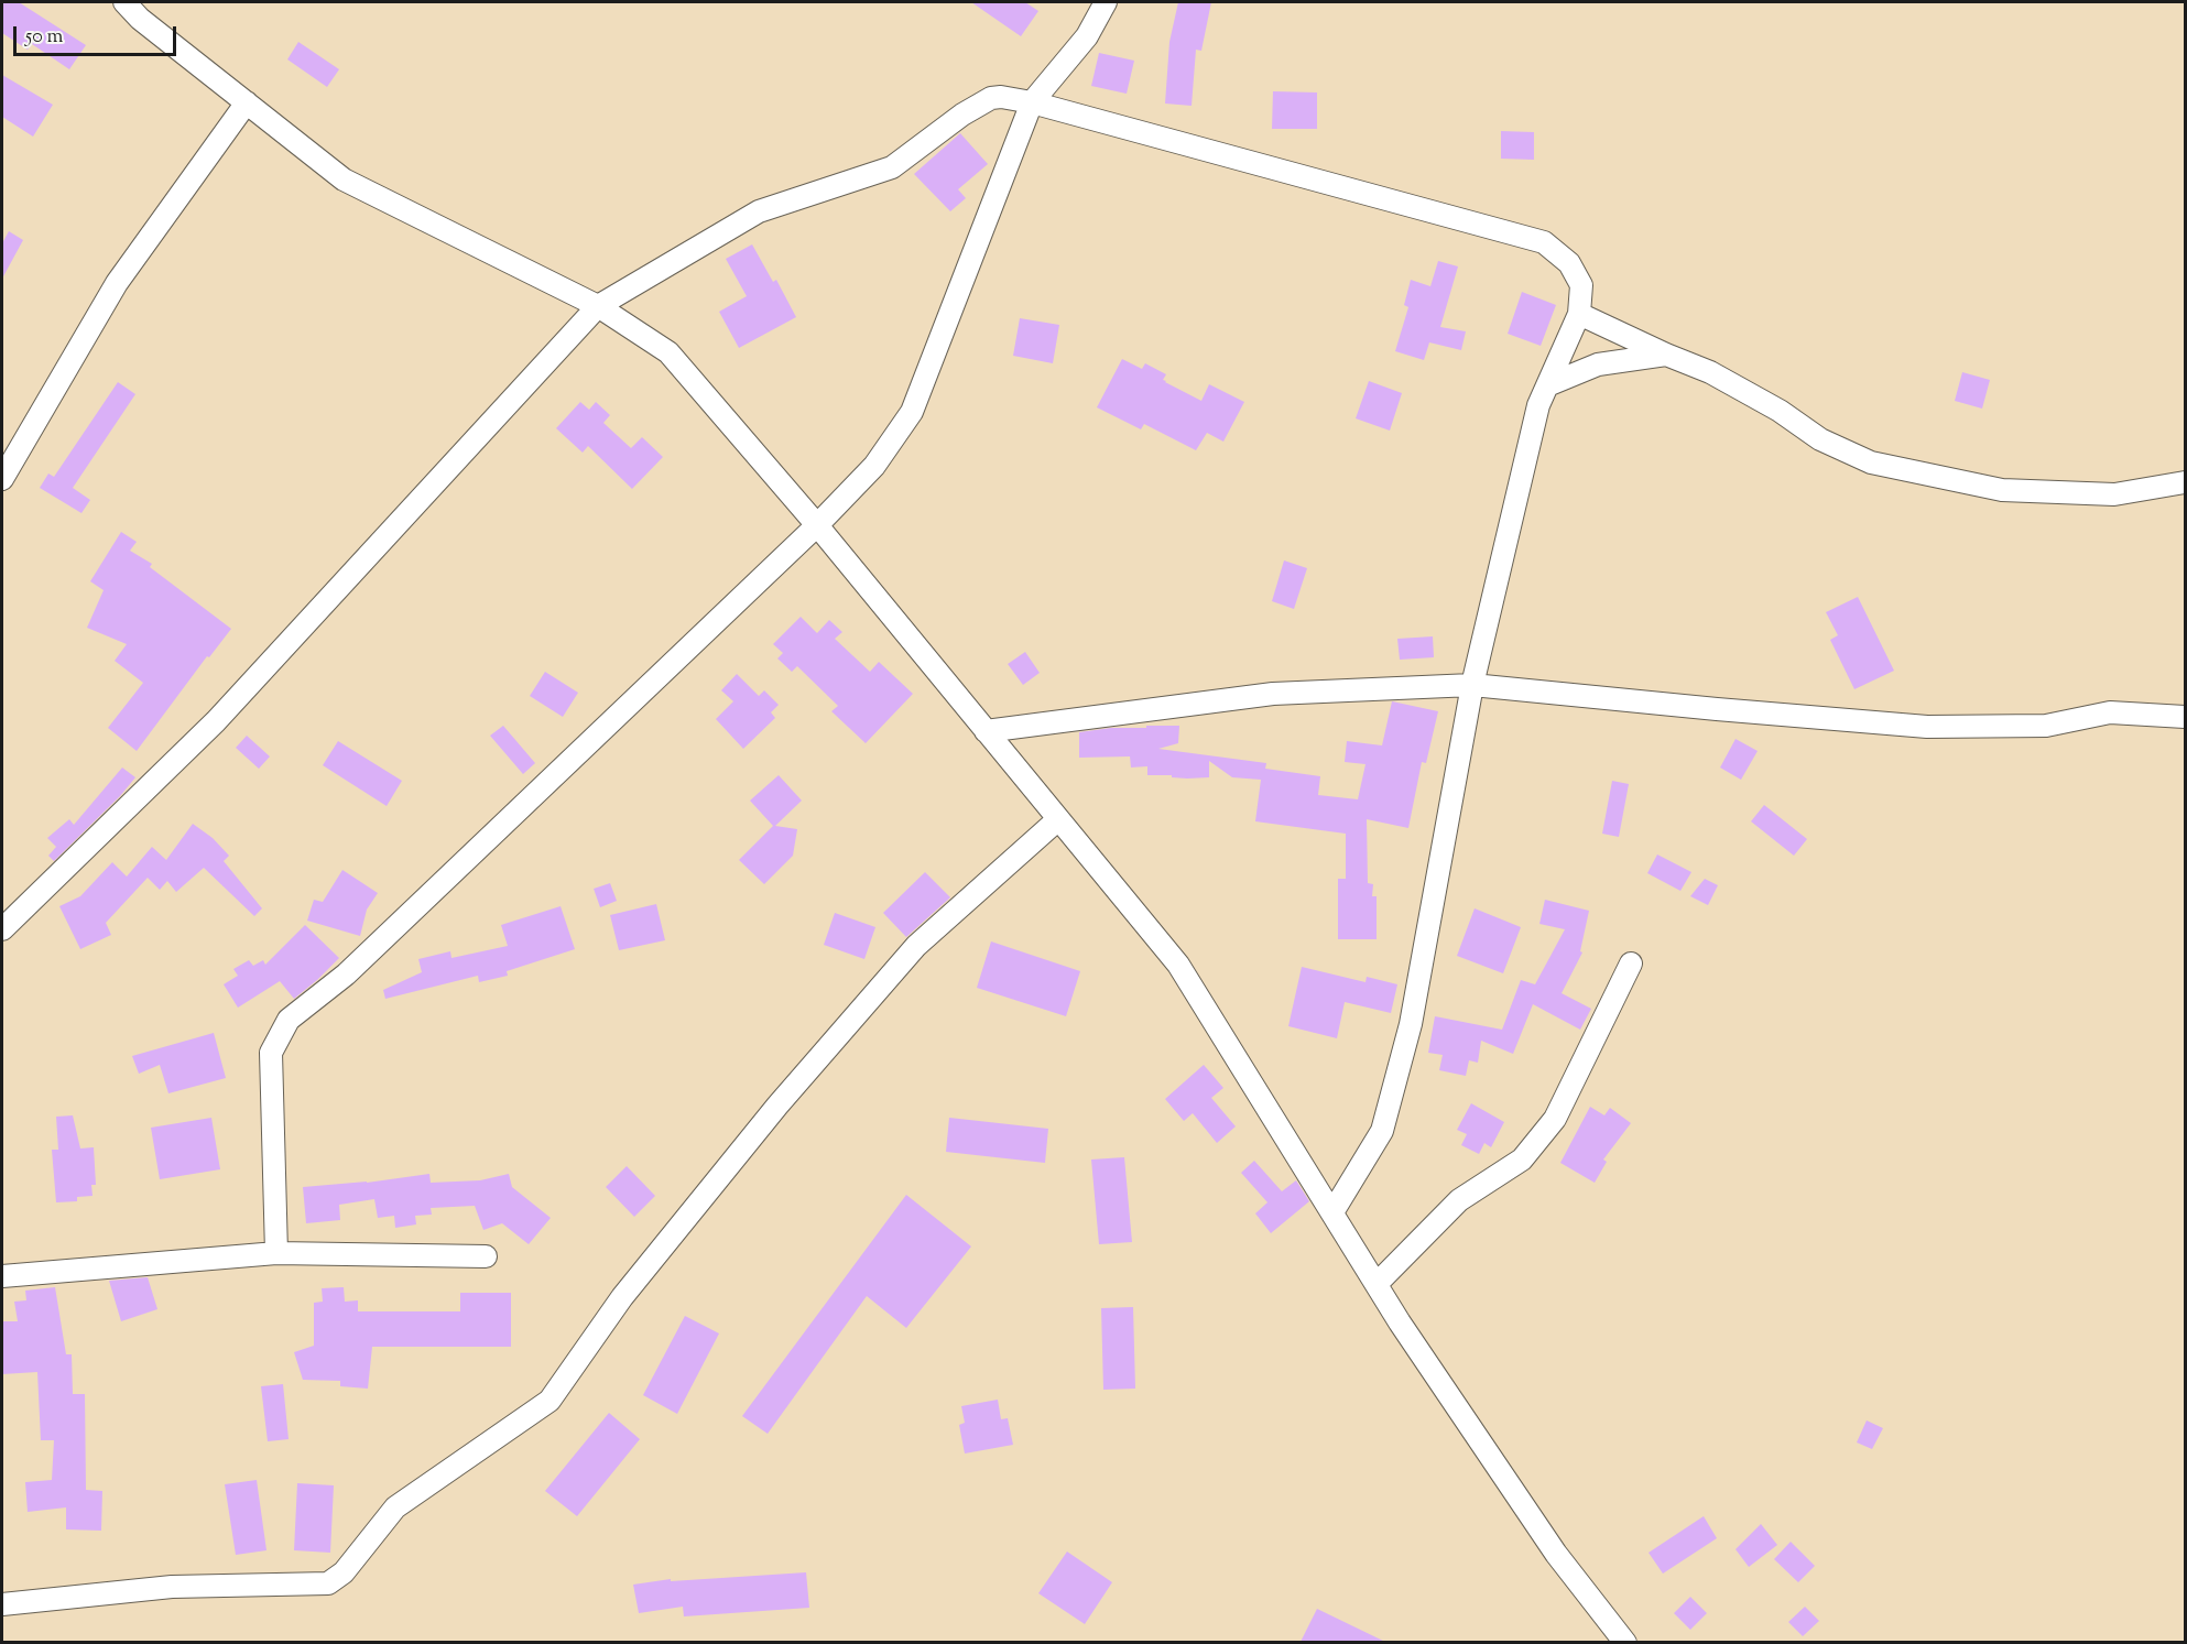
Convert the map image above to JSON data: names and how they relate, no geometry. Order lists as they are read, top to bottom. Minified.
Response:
{"scale_bar":"50 m"}
